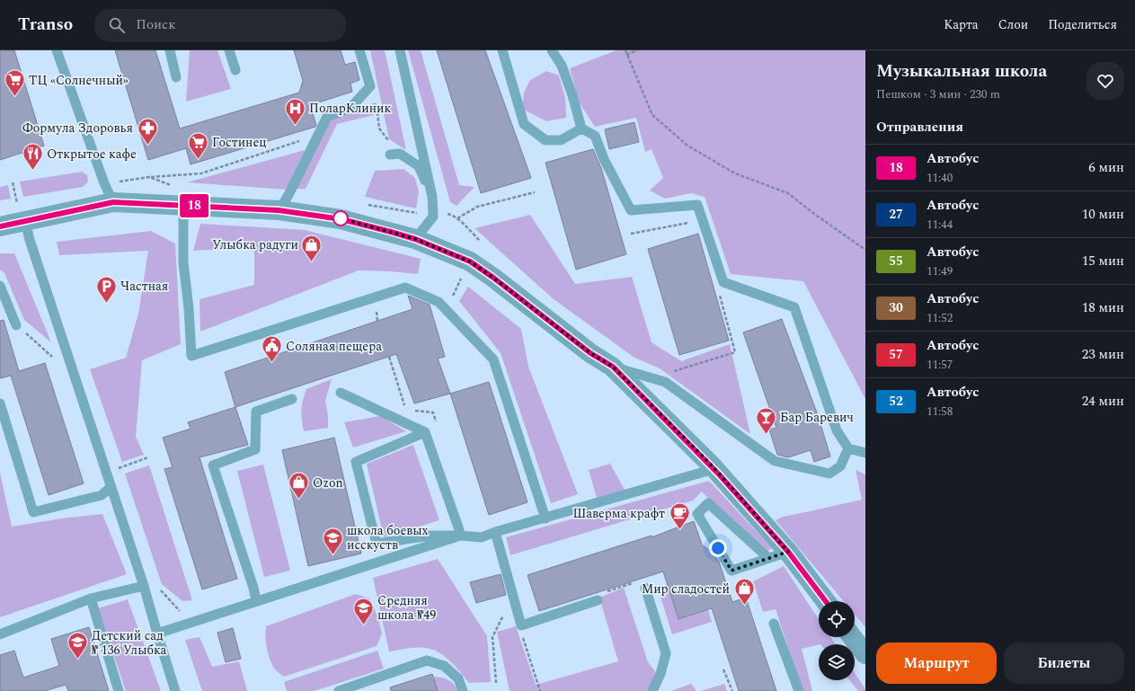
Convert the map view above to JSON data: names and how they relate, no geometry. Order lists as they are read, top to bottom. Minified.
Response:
{"places":{"supermarket":["ТЦ «Солнечный»","Гостинец"],"hospital":["ПоларКлиник"],"pharmacy":["Формула Здоровья"],"restaurant":["Открытое кафе"],"shop":["Улыбка радуги","Ozon","Мир сладостей"],"parking":["Частная"],"public building":["Соляная пещера"],"bar":["Бар Баревич"],"cafe":["Шаверма крафт"],"school or university":["школа боевых исскуств","Средняя школа №49","Детский сад № 136 Улыбка"]},"lines":["bus line 18"],"page":{"header":"Transo","search":"Поиск","nav":["Карта","Слои","Поделиться"],"on_map":"18","heading":[["Музыкальная школа","Пешком · 3 мин · 230 m"],"Отправления"],"list":[{"mark":"18","name":"Автобус","note":"11:40","value":"6 мин"},{"mark":"27","name":"Автобус","note":"11:44","value":"10 мин"},{"mark":"55","name":"Автобус","note":"11:49","value":"15 мин"},{"mark":"30","name":"Автобус","note":"11:52","value":"18 мин"},{"mark":"57","name":"Автобус","note":"11:57","value":"23 мин"},{"mark":"52","name":"Автобус","note":"11:58","value":"24 мин"}],"buttons":["Маршрут","Билеты"]}}
